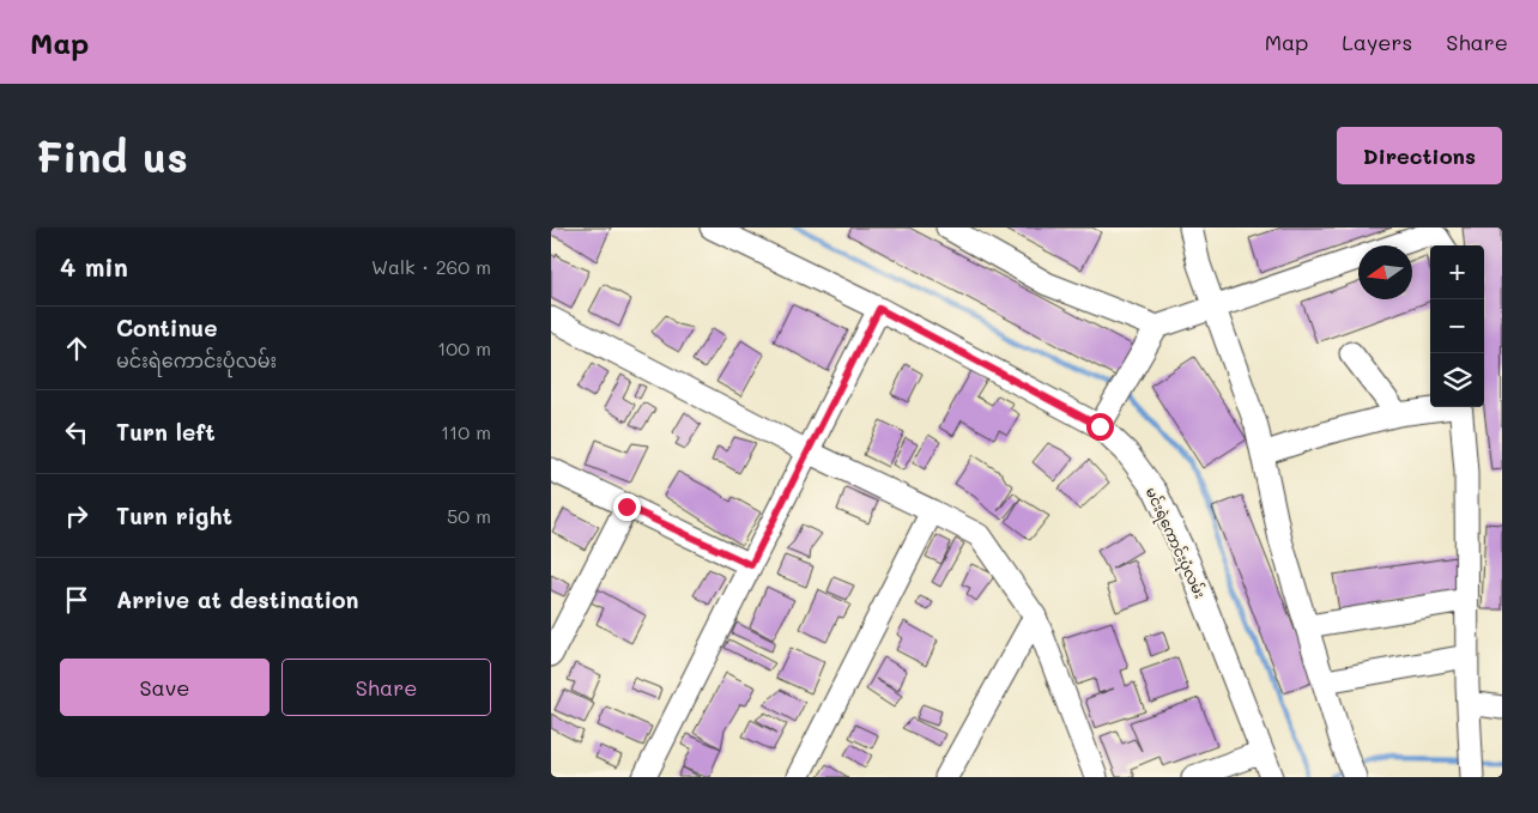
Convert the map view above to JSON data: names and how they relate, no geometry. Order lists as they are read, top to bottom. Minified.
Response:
{"streets":{"street":["မင်းရဲကောင်းပုံလမ်း"]},"north":"left","page":{"header":"Map","nav":["Map","Layers","Share"],"buttons":["Directions",["Save","Share"]],"title":"Find us","heading":["4 min","Walk · 260 m"],"map_buttons":["+","−"],"list":[["Continue","မင်းရဲကောင်းပုံလမ်း","100 m"],["Turn left","110 m"],["Turn right","50 m"],"Arrive at destination"]}}
